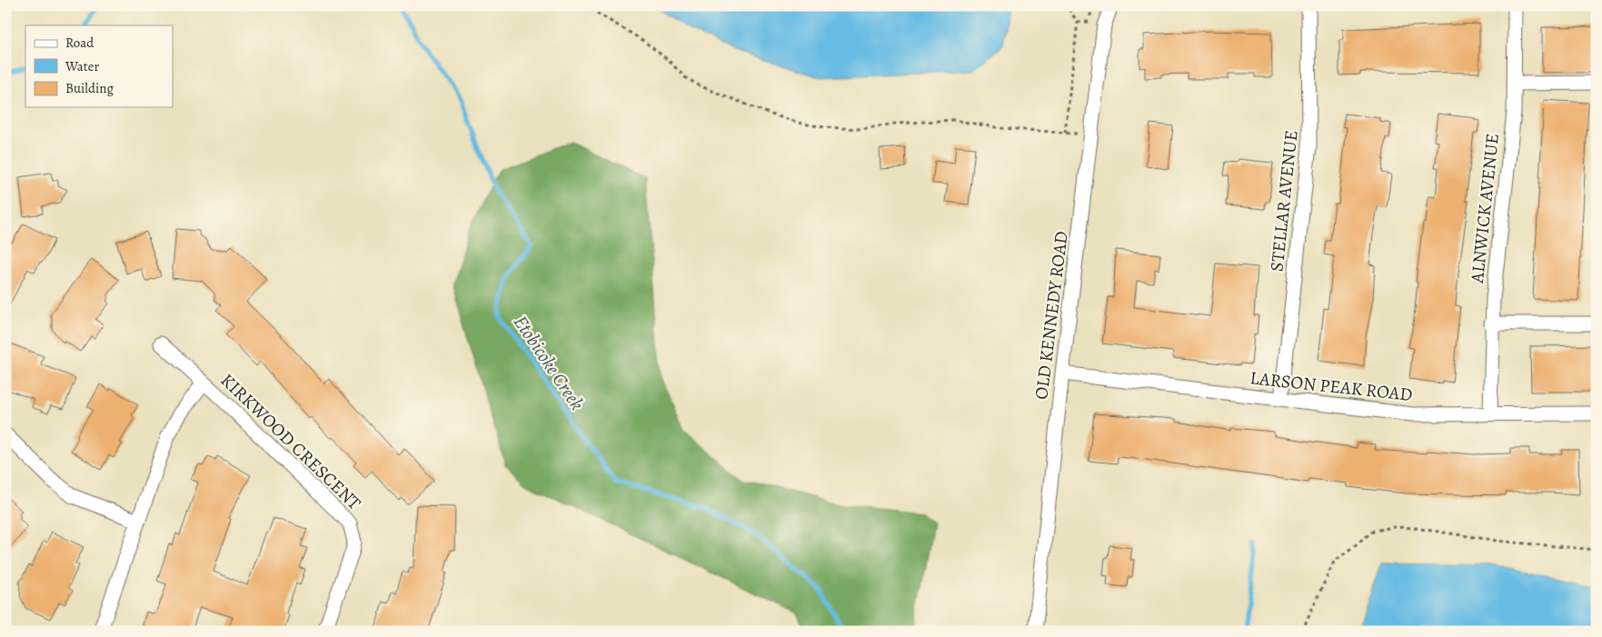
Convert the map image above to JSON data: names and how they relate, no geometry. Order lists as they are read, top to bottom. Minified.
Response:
{"streets":{"street":["STELLAR AVENUE","ALNWICK AVENUE","OLD KENNEDY ROAD","LARSON PEAK ROAD","KIRKWOOD CRESCENT"]},"crossings":[["STELLAR AVENUE","LARSON PEAK ROAD"],["ALNWICK AVENUE","LARSON PEAK ROAD"],["OLD KENNEDY ROAD","LARSON PEAK ROAD"]],"water":["Etobicoke Creek"],"legend":["Road","Water","Building"]}
